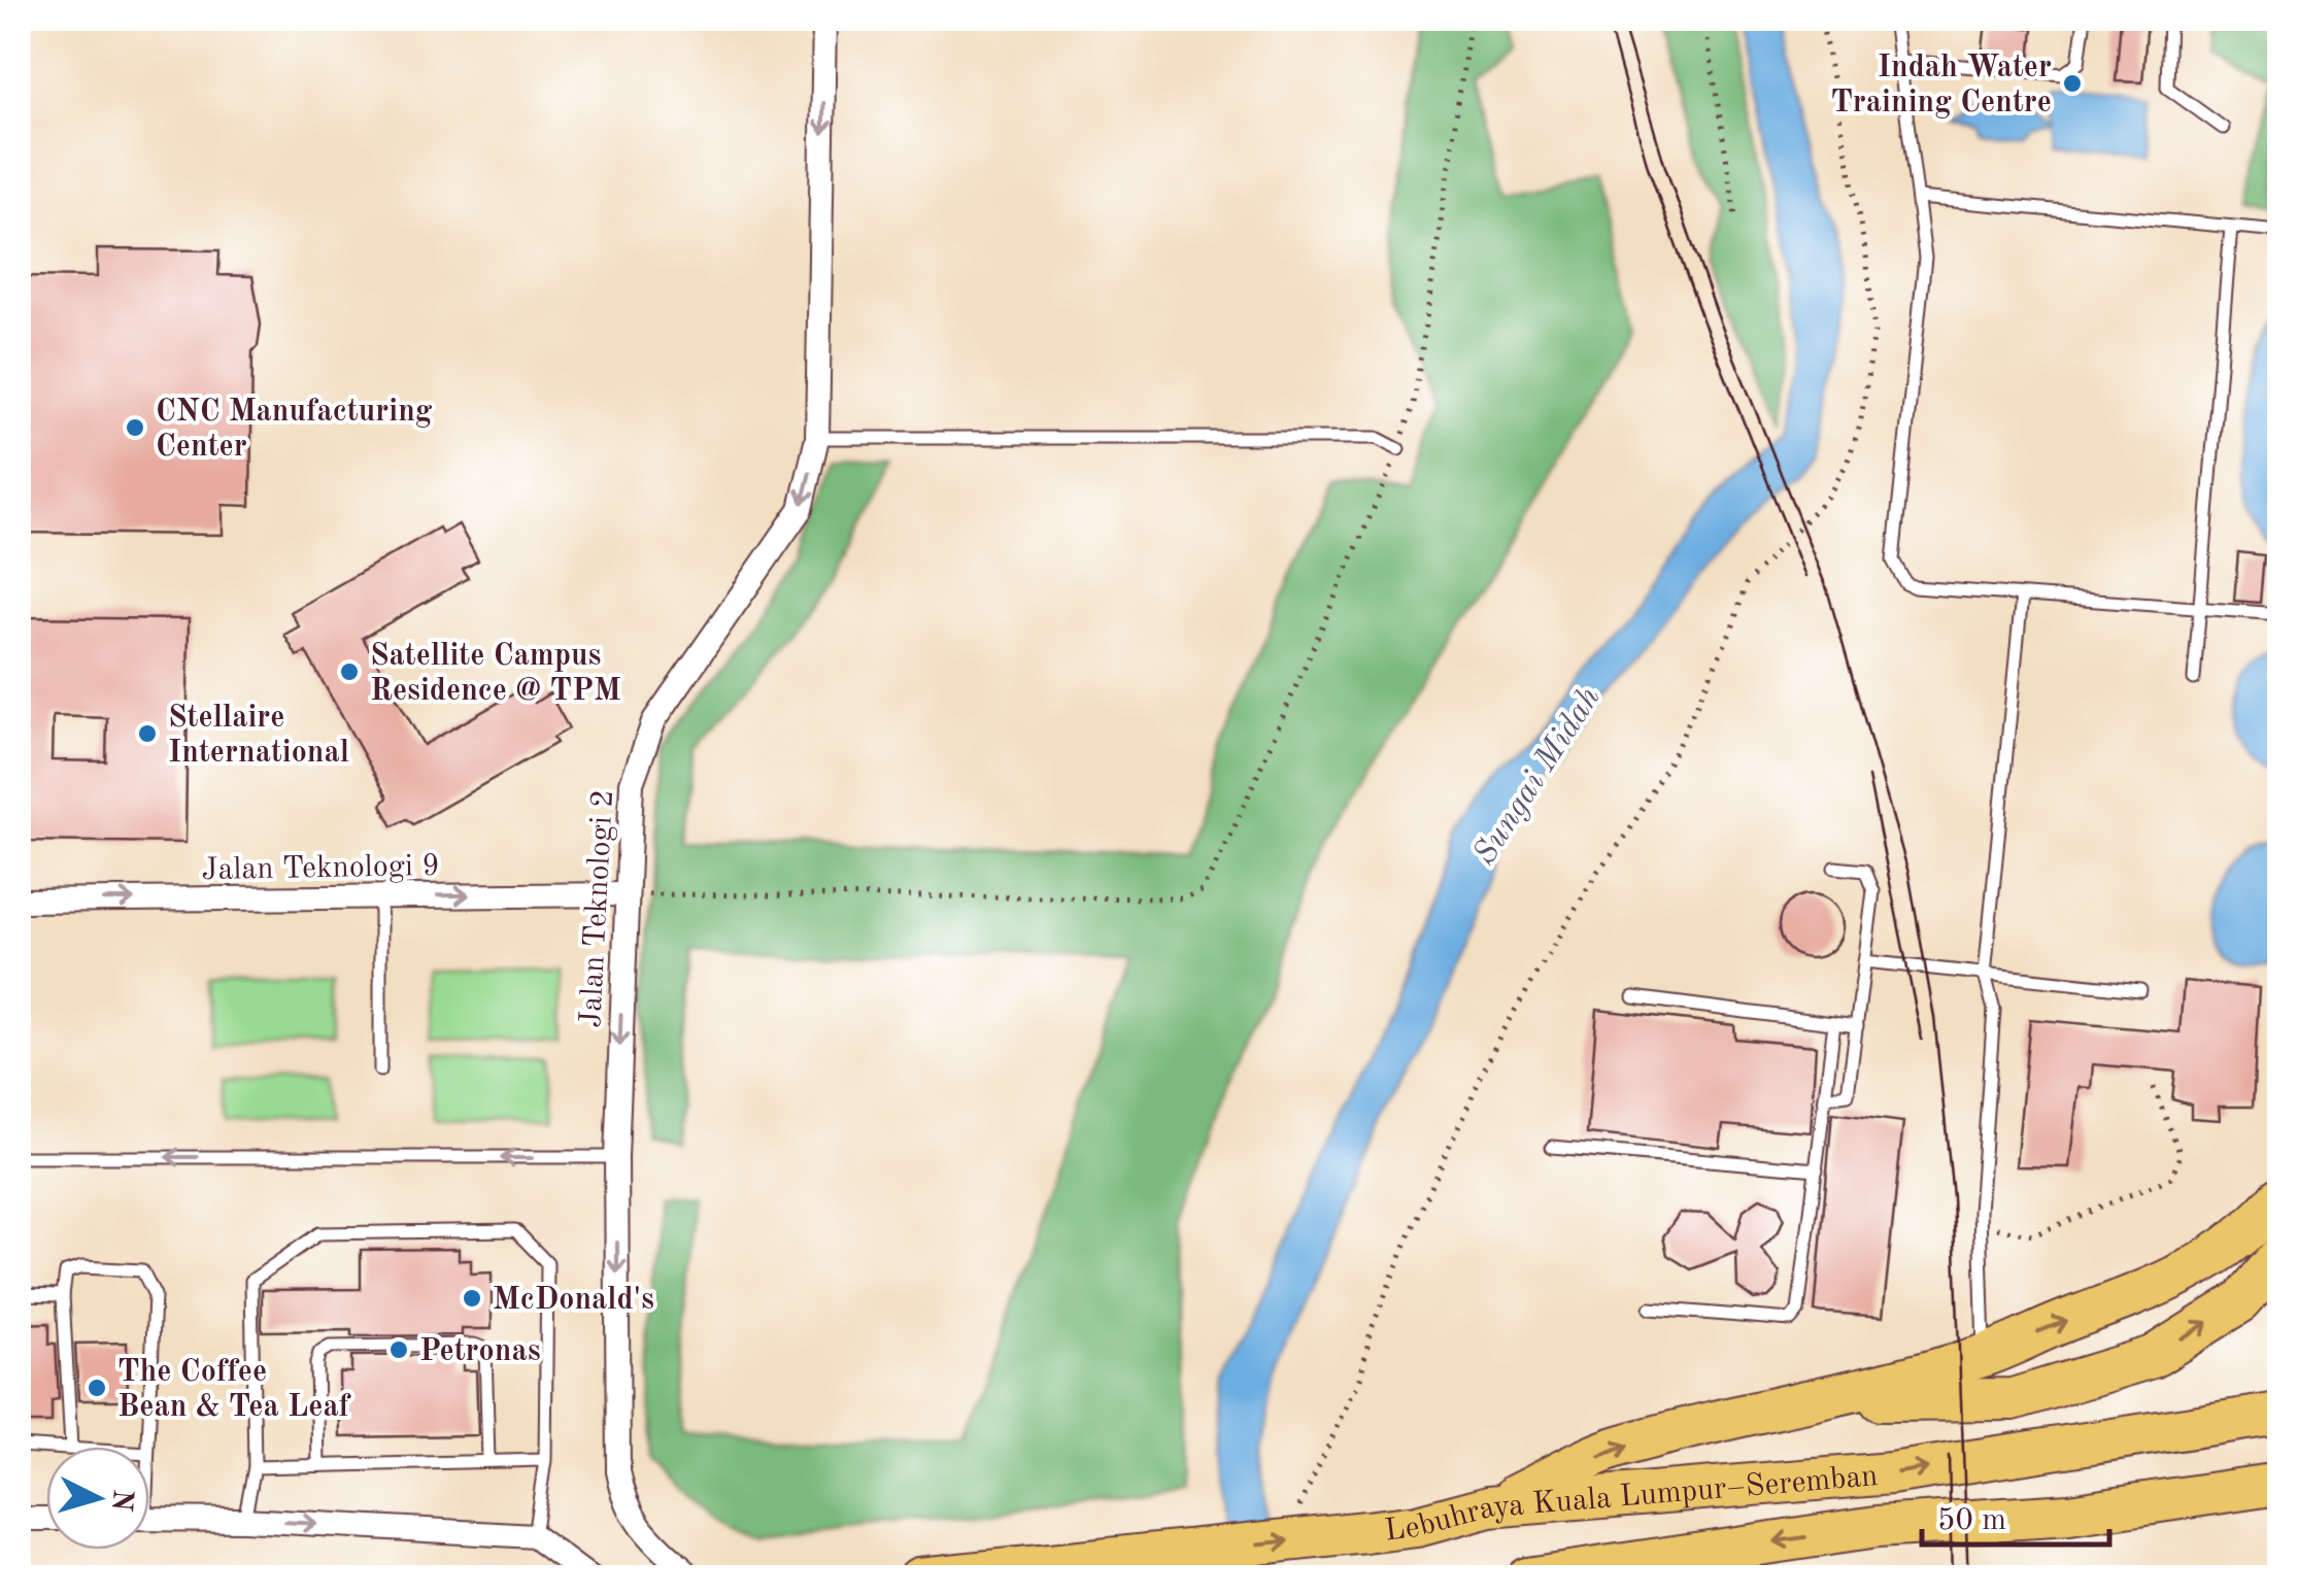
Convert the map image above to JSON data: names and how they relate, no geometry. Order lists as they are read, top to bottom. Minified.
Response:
{"streets":{"highway":["Lebuhraya Kuala Lumpur–Seremban"],"street":["Jalan Teknologi 9","Jalan Teknologi 2"]},"crossings":[["Jalan Teknologi 9","Jalan Teknologi 2"]],"one_way":["Jalan Teknologi 9","Jalan Teknologi 2"],"water":["Sungai Midah"],"places":["Indah Water Training Centre","CNC Manufacturing Center","Satellite Campus Residence @ TPM","Stellaire International","McDonald's","Petronas","The Coffee Bean & Tea Leaf"],"scale_bar":"50 m","north":"right"}
